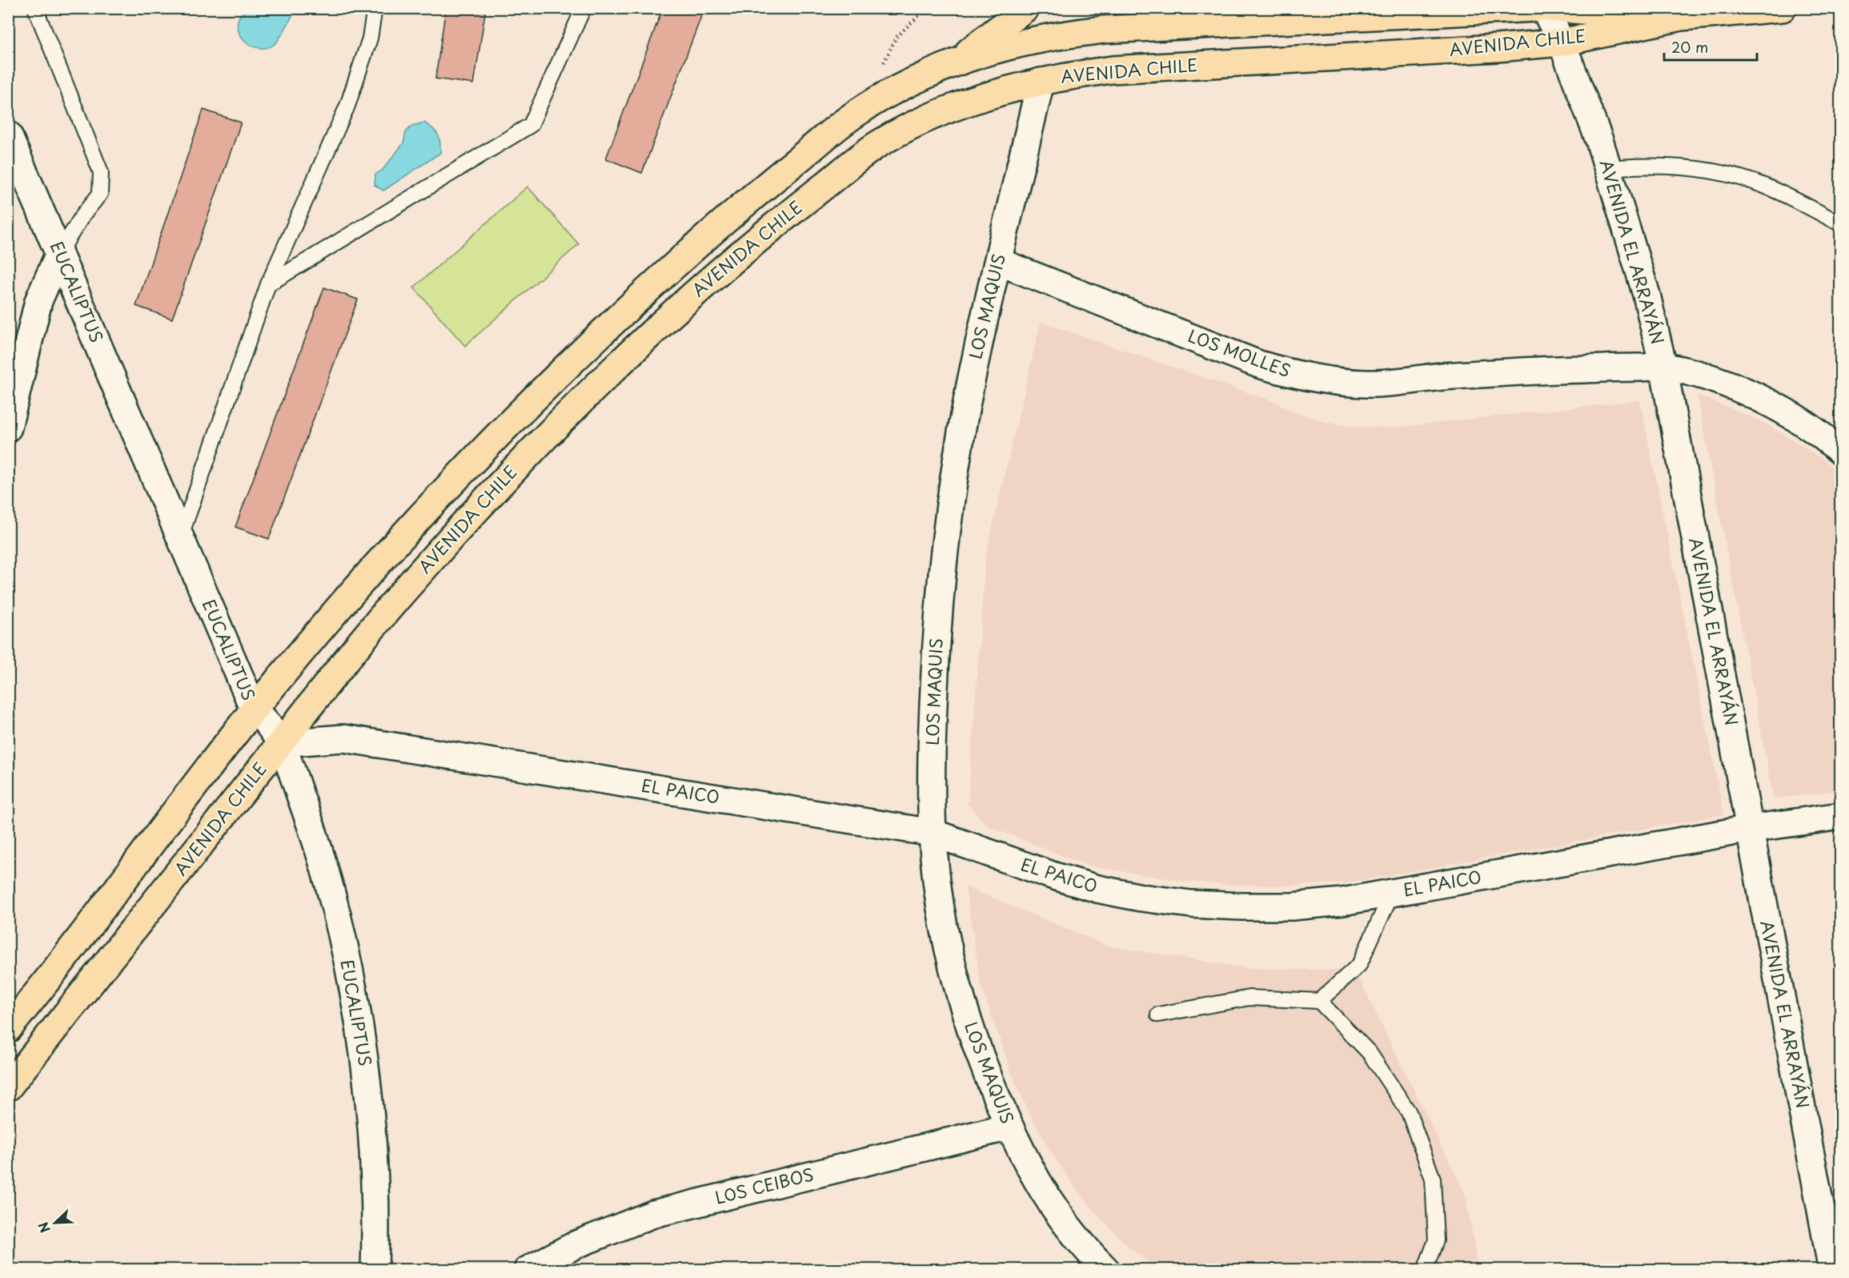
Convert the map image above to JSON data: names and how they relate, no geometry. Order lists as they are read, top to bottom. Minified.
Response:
{"streets":{"highway":["AVENIDA CHILE"],"street":["AVENIDA EL ARRAYÁN","EUCALIPTUS","LOS MAQUIS","LOS MOLLES","EL PAICO","LOS CEIBOS"]},"crossings":[["AVENIDA CHILE","AVENIDA EL ARRAYÁN"],["AVENIDA CHILE","EUCALIPTUS"],["AVENIDA CHILE","LOS MAQUIS"],["AVENIDA CHILE","EL PAICO"],["AVENIDA EL ARRAYÁN","LOS MOLLES"],["AVENIDA EL ARRAYÁN","EL PAICO"],["EUCALIPTUS","EL PAICO"],["LOS MAQUIS","LOS MOLLES"],["LOS MAQUIS","EL PAICO"],["LOS MAQUIS","LOS CEIBOS"]],"scale_bar":"20 m","north":"bottom left"}
